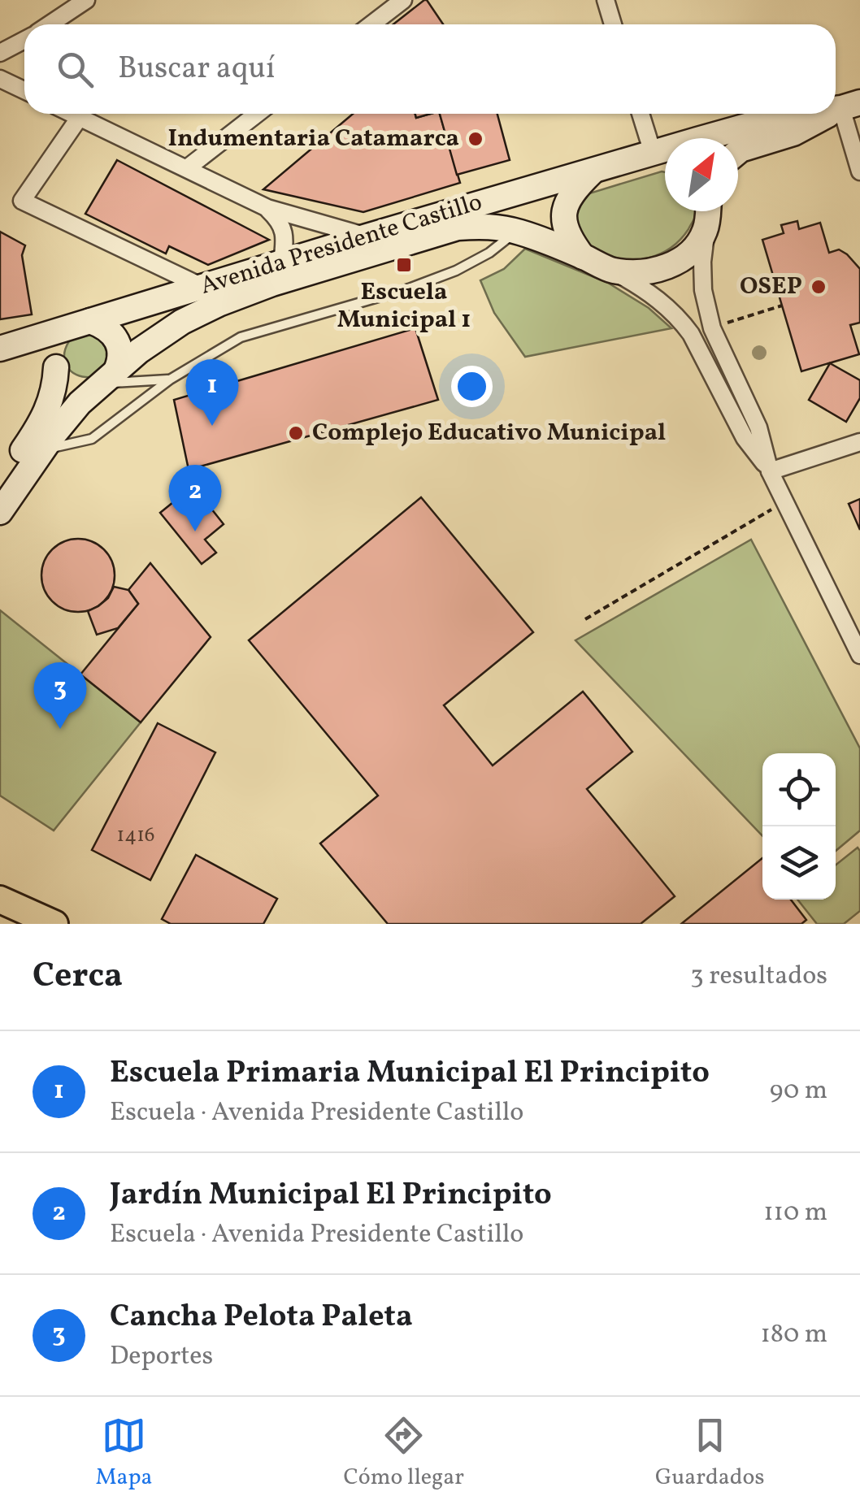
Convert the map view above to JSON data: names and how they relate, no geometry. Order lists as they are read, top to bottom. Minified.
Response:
{"streets":{"main road":["Avenida Presidente Castillo"]},"places":{"other":["Indumentaria Catamarca","OSEP","Complejo Educativo Municipal"],"transit":["Escuela Municipal 1"]},"house_numbers":["1416"],"north":"top right","page":{"search":"Buscar aquí","pins":["1","2","3"],"heading":["Cerca","3 resultados"],"list":[{"mark":"1","name":"Escuela Primaria Municipal El Principito","note":"Escuela · Avenida Presidente Castillo","value":"90 m"},{"mark":"2","name":"Jardín Municipal El Principito","note":"Escuela · Avenida Presidente Castillo","value":"110 m"},{"mark":"3","name":"Cancha Pelota Paleta","note":"Deportes","value":"180 m"}],"nav":["Mapa","Cómo llegar","Guardados"]}}
